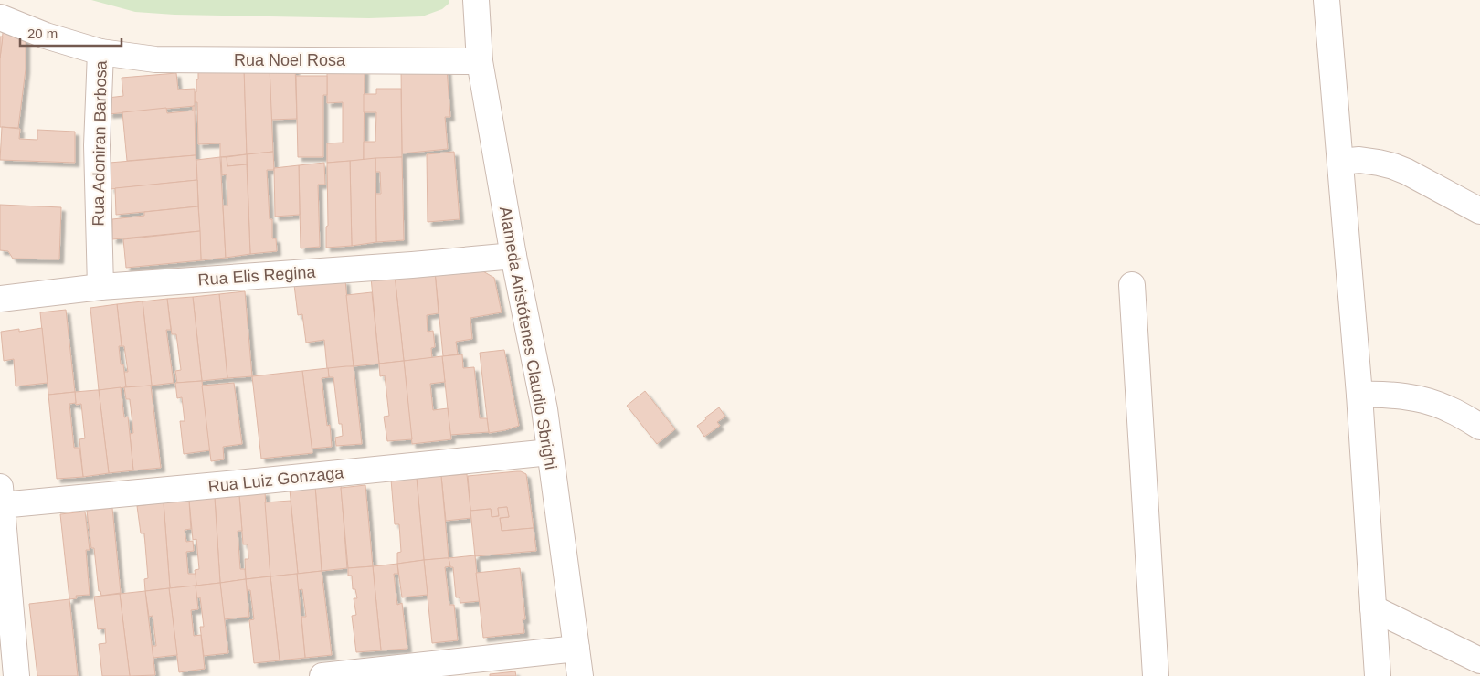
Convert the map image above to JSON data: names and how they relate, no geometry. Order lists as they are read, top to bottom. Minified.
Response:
{"streets":{"street":["Rua Noel Rosa","Rua Adoniran Barbosa","Rua Elis Regina","Alameda Aristótenes Claudio Sbrighi","Rua Luiz Gonzaga"]},"crossings":[["Rua Noel Rosa","Rua Adoniran Barbosa"],["Rua Noel Rosa","Alameda Aristótenes Claudio Sbrighi"],["Rua Adoniran Barbosa","Rua Elis Regina"],["Rua Elis Regina","Alameda Aristótenes Claudio Sbrighi"],["Alameda Aristótenes Claudio Sbrighi","Rua Luiz Gonzaga"]],"scale_bar":"20 m"}
